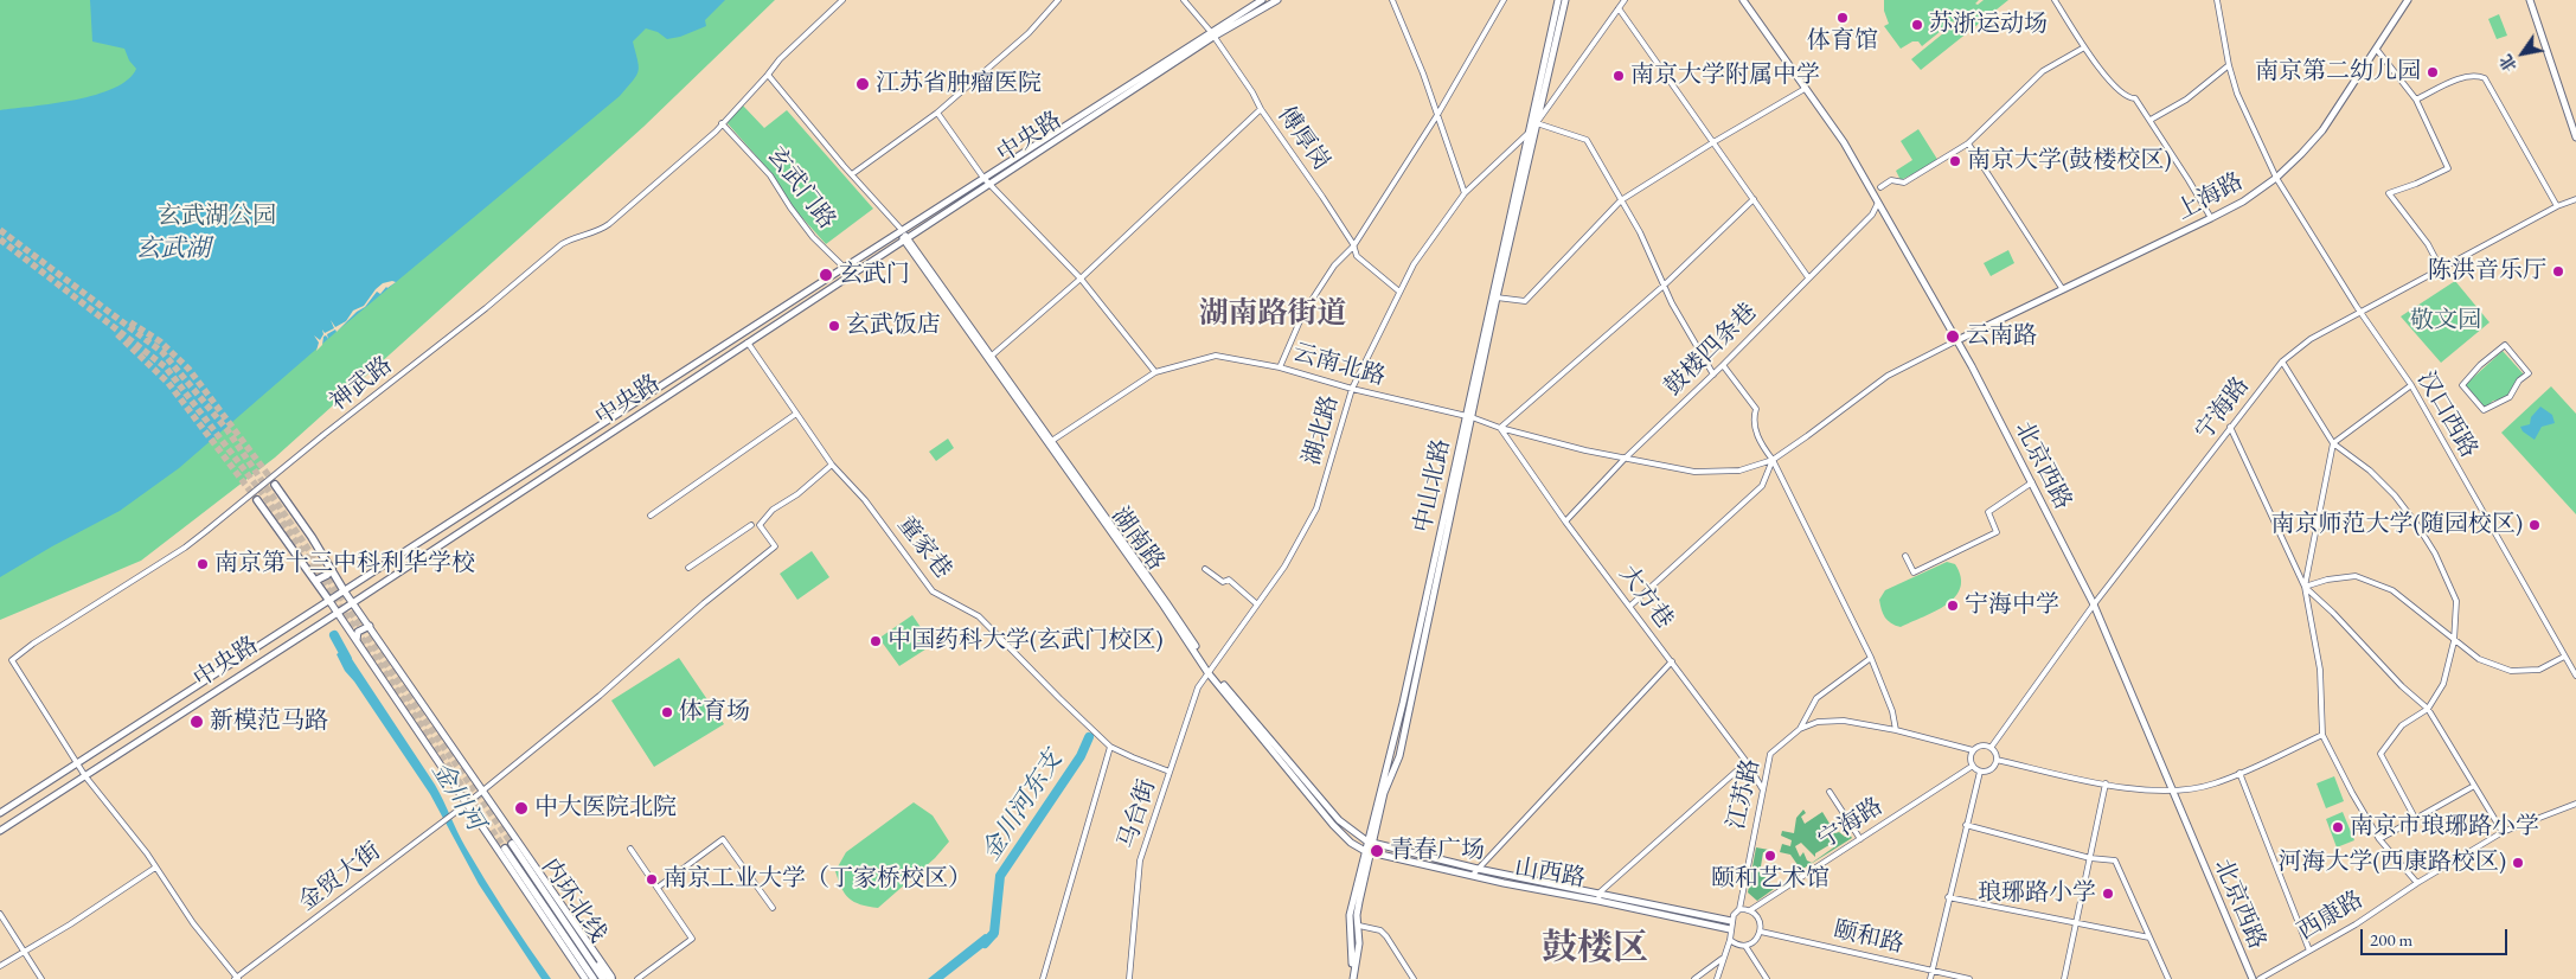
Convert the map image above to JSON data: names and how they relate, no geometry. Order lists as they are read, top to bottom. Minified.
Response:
{"streets":{"highway":["内环北线"],"main road":["中央路","上海路","北京西路","中山北路","湖南路","山西路"],"street":["傅厚岗","玄武门路","鼓楼四条巷","云南北路","神武路","宁海路","汉口西路","湖北路","童家巷","大方巷","江苏路","马台街","金贸大街","西康路","颐和路"]},"crossings":[["中央路","傅厚岗"],["中央路","玄武门路"],["中央路","神武路"],["中央路","湖南路"],["中央路","童家巷"],["傅厚岗","湖北路"],["玄武门路","神武路"],["上海路","汉口西路"],["上海路","北京西路"],["鼓楼四条巷","北京西路"],["鼓楼四条巷","大方巷"],["云南北路","湖北路"],["云南北路","中山北路"],["云南北路","湖南路"],["宁海路","汉口西路"],["宁海路","北京西路"],["宁海路","江苏路"],["宁海路","山西路"],["宁海路","颐和路"],["湖北路","中山北路"],["湖北路","湖南路"],["湖北路","马台街"],["中山北路","湖南路"],["中山北路","山西路"],["湖南路","马台街"],["湖南路","山西路"],["童家巷","马台街"],["童家巷","金贸大街"],["大方巷","江苏路"],["江苏路","山西路"],["江苏路","颐和路"],["山西路","颐和路"]],"districts":["湖南路街道","鼓楼区"],"water":["玄武湖","金川河","金川河东支"],"parks":["玄武湖公园","敬文园"],"places":["体育馆","苏浙运动场","南京第二幼儿园","南京大学附属中学","江苏省肿瘤医院","南京大学(鼓楼校区)","陈洪音乐厅","玄武门","玄武饭店","云南路","南京师范大学(随园校区)","南京第十三中科利华学校","宁海中学","中国药科大学(玄武门校区)","体育场","新模范马路","中大医院北院","南京市琅琊路小学","青春广场","颐和艺术馆","河海大学(西康路校区)","南京工业大学（丁家桥校区）","琅琊路小学"],"scale_bar":"200 m","north":"bottom left"}
